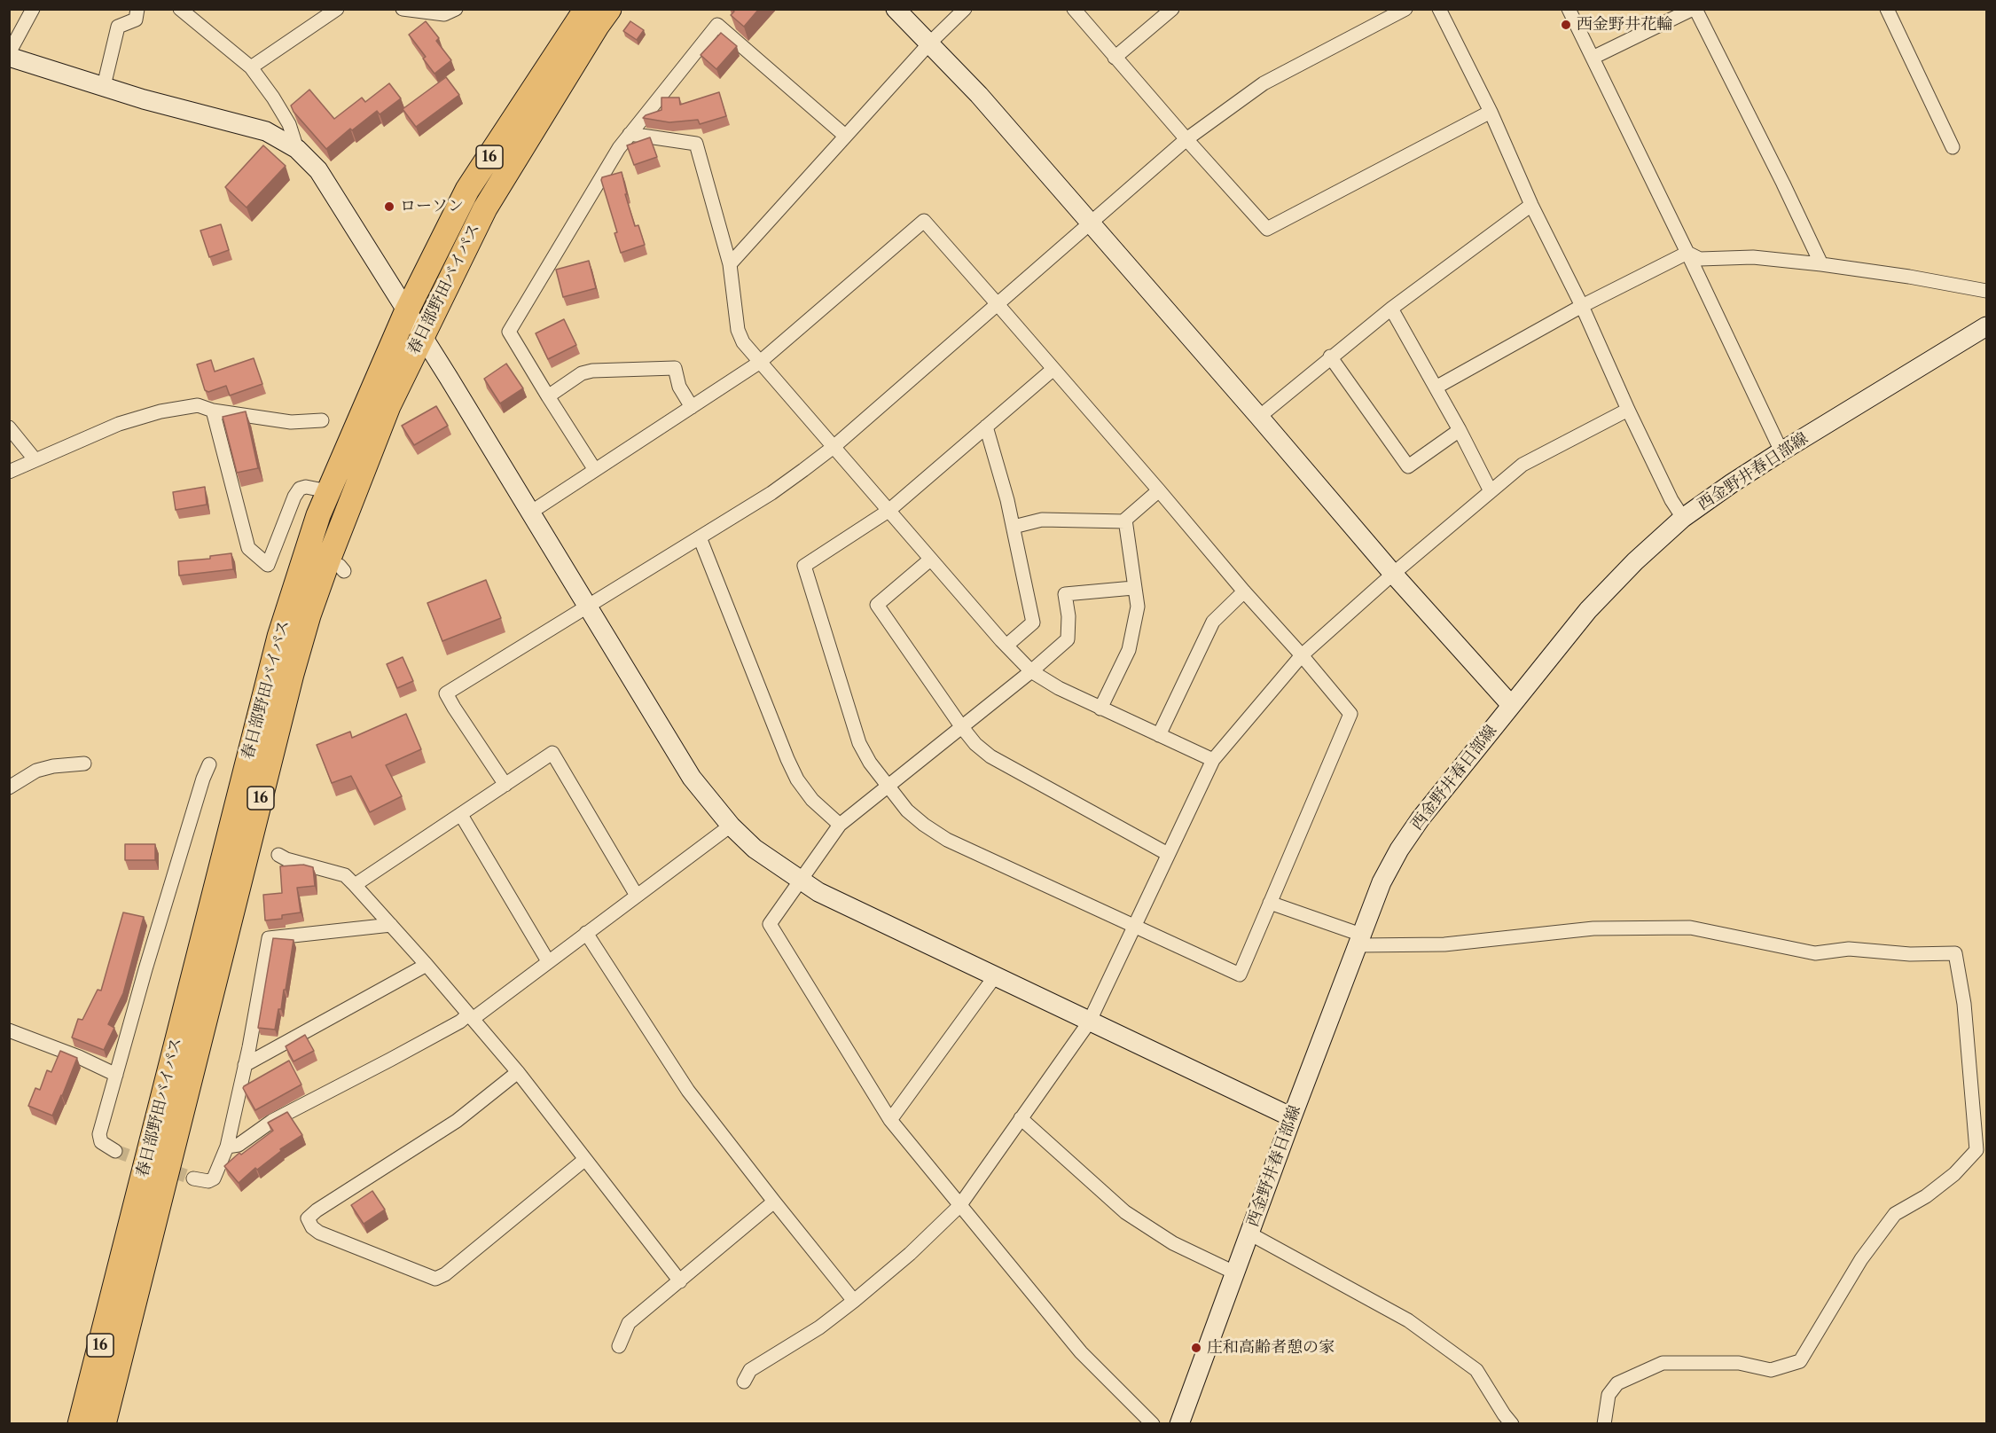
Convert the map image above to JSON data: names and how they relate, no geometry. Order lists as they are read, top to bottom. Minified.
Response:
{"streets":{"highway":["16","春日部野田バイパス"],"street":["西金野井春日部線"]},"places":["西金野井花輪","ローソン","庄和高齢者憩の家"]}
